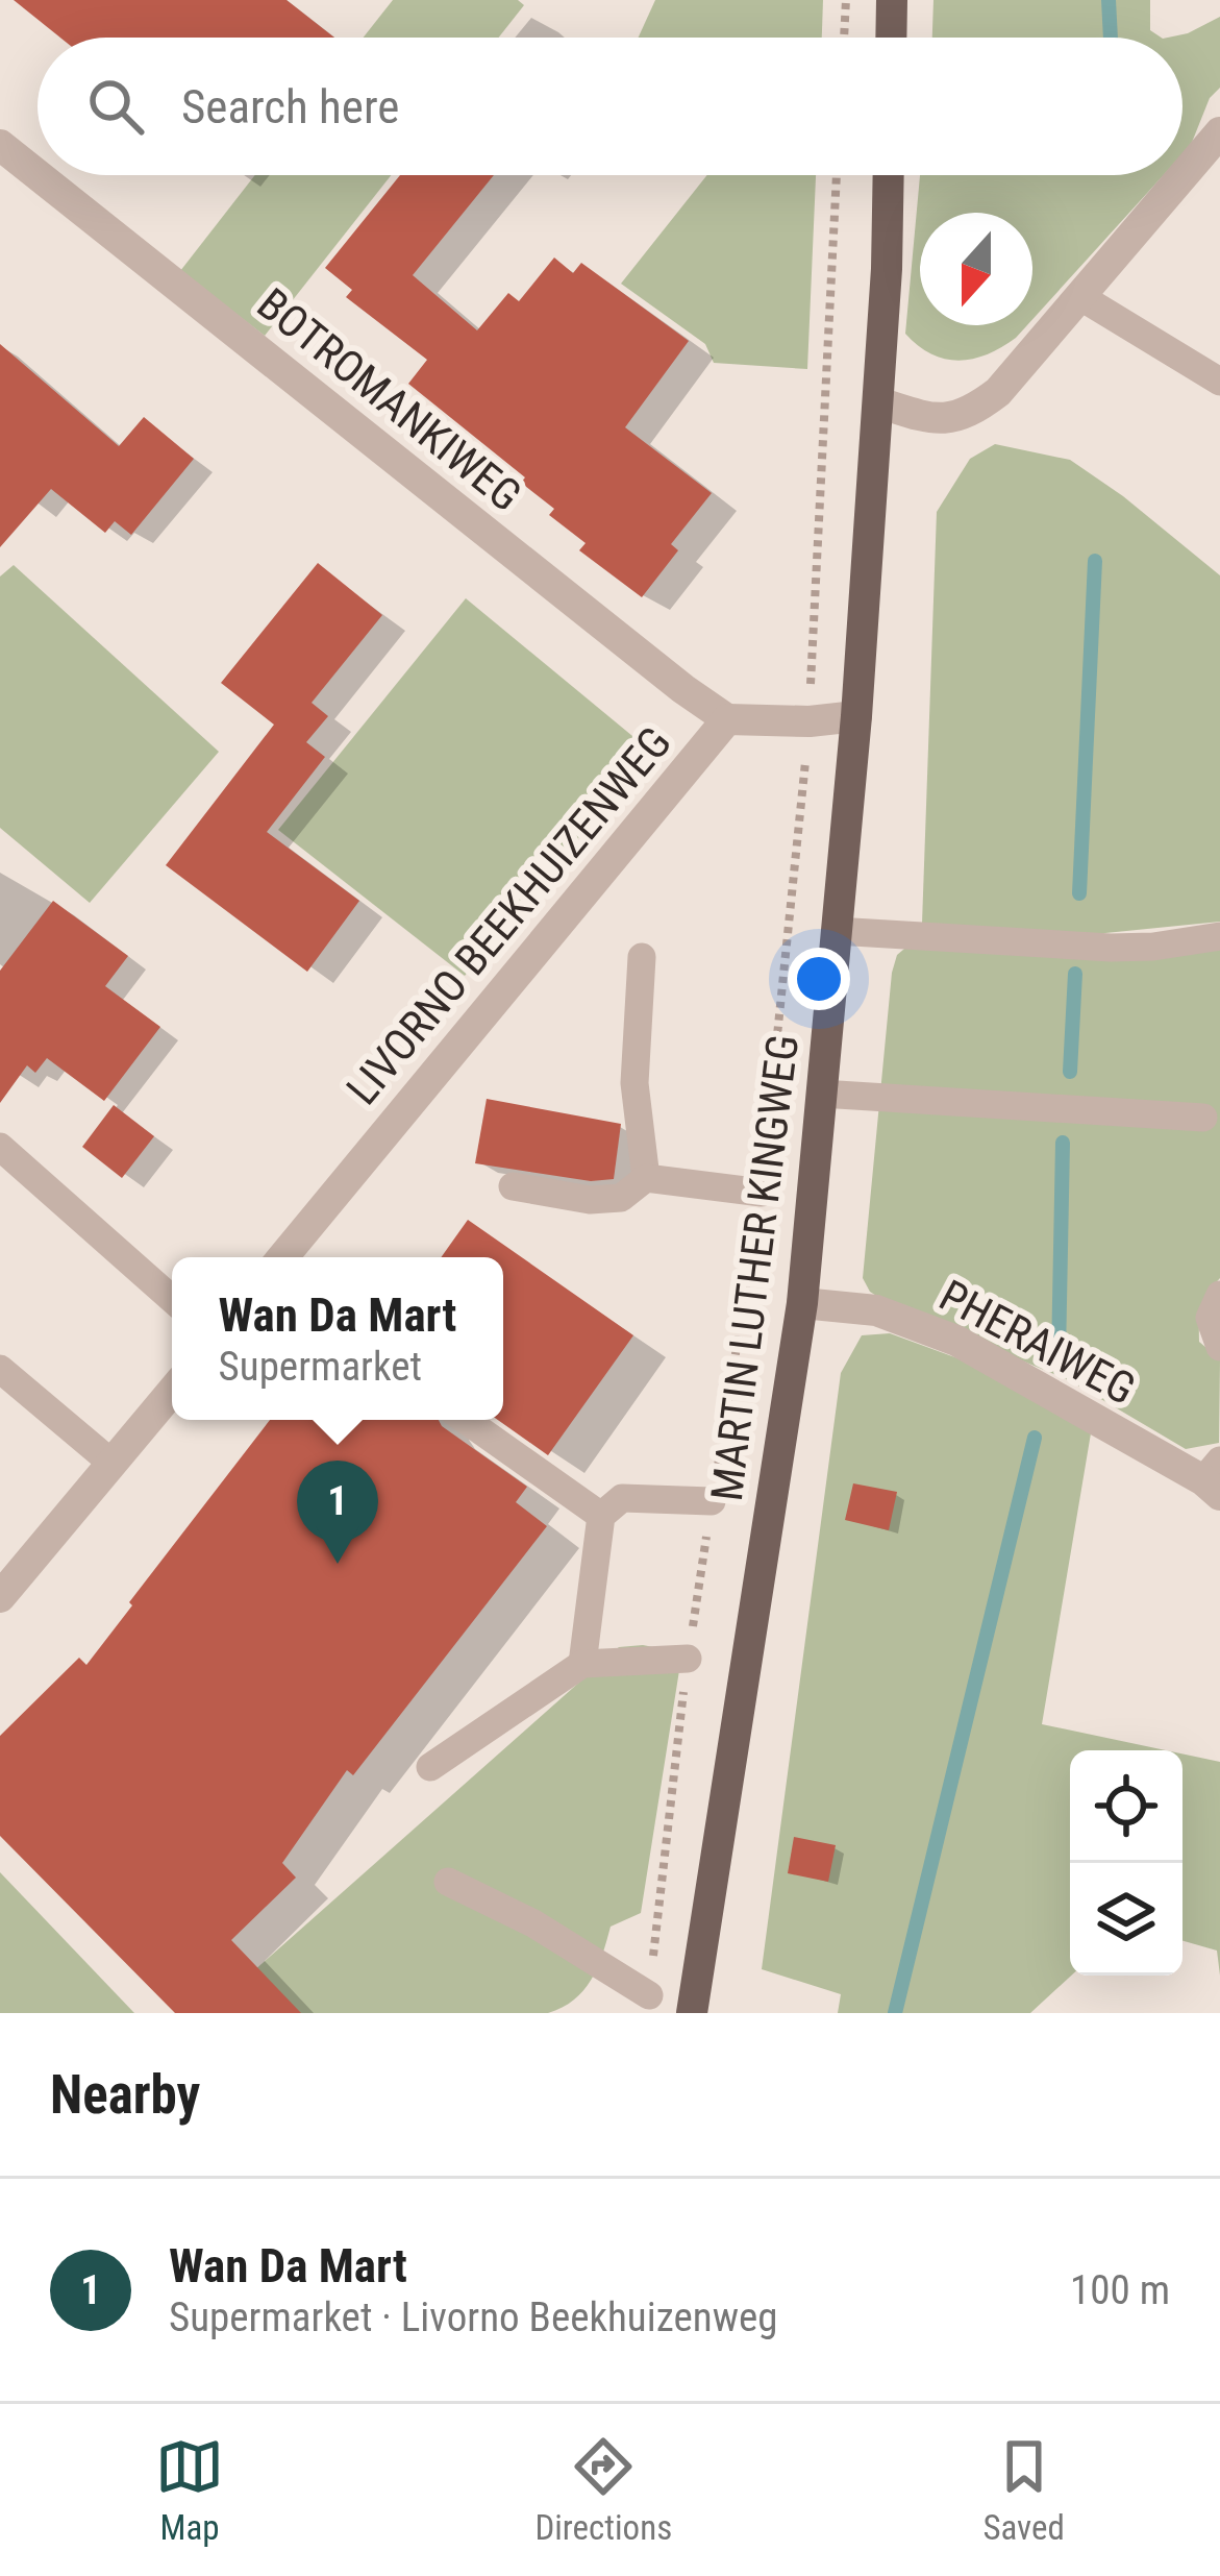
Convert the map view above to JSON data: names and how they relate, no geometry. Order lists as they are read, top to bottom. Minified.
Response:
{"streets":{"main road":["MARTIN LUTHER KINGWEG"],"street":["BOTROMANKIWEG","LIVORNO BEEKHUIZENWEG","PHERAIWEG"]},"crossings":[["BOTROMANKIWEG","LIVORNO BEEKHUIZENWEG"],["LIVORNO BEEKHUIZENWEG","MARTIN LUTHER KINGWEG"],["MARTIN LUTHER KINGWEG","PHERAIWEG"]],"north":"bottom","page":{"search":"Search here","popup":["Wan Da Mart","Supermarket"],"pins":"1","heading":"Nearby","list":[{"mark":"1","name":"Wan Da Mart","note":"Supermarket · Livorno Beekhuizenweg","value":"100 m"}],"nav":["Map","Directions","Saved"]}}
